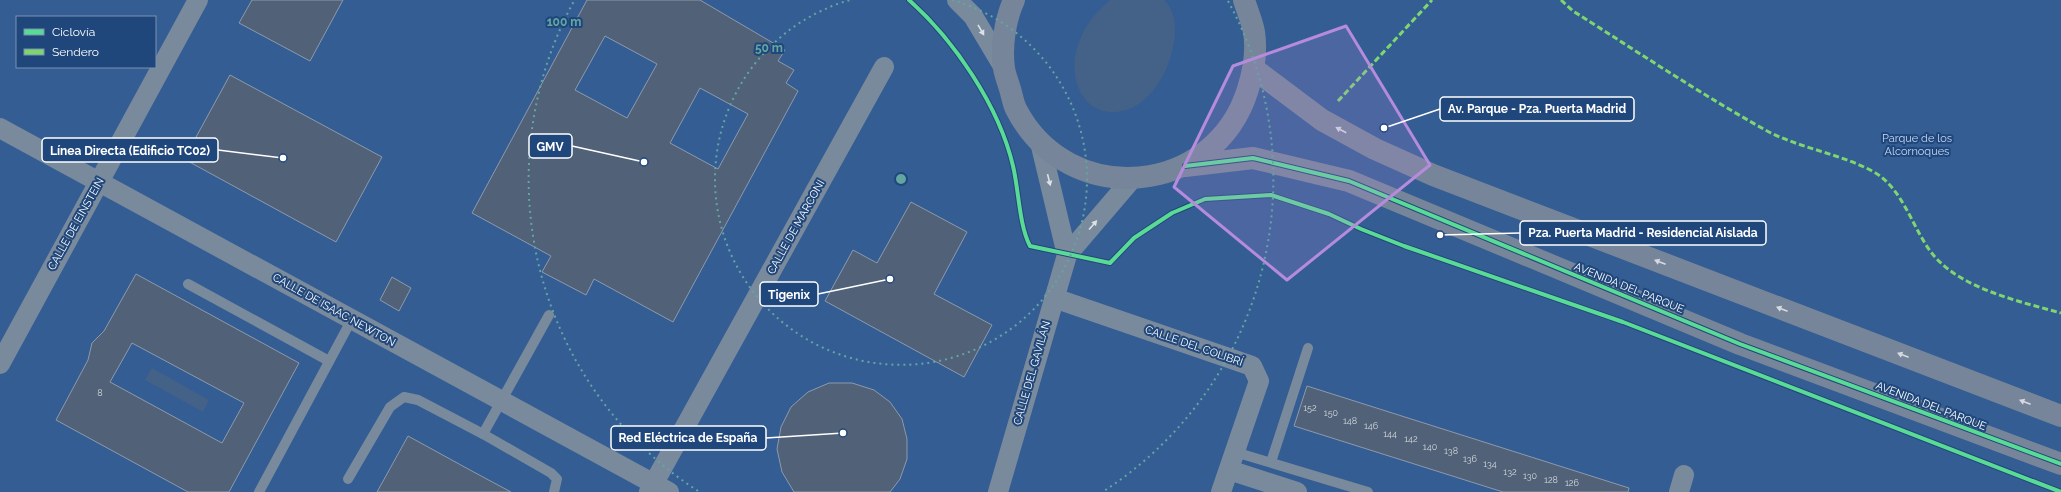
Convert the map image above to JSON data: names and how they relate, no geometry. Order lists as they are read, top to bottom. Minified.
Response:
{"streets":{"street":["CALLE DE EINSTEIN","CALLE DE MARCONI","AVENIDA DEL PARQUE","CALLE DE ISAAC NEWTON","CALLE DEL COLIBRÍ","CALLE DEL GAVILÁN"]},"crossings":[["CALLE DE EINSTEIN","CALLE DE ISAAC NEWTON"],["CALLE DE MARCONI","CALLE DE ISAAC NEWTON"],["CALLE DEL COLIBRÍ","CALLE DEL GAVILÁN"]],"parks":["Parque de los Alcornoques"],"places":["Av. Parque - Pza. Puerta Madrid","Línea Directa (Edificio TC02)","GMV","Pza. Puerta Madrid - Residencial Aislada","Tigenix","Red Eléctrica de España"],"house_numbers":["8","152","150","148","146","144","142","140","138","136","134","132","130","128","126"],"legend":["Ciclovía","Sendero"],"rings":["100 m","50 m"]}
